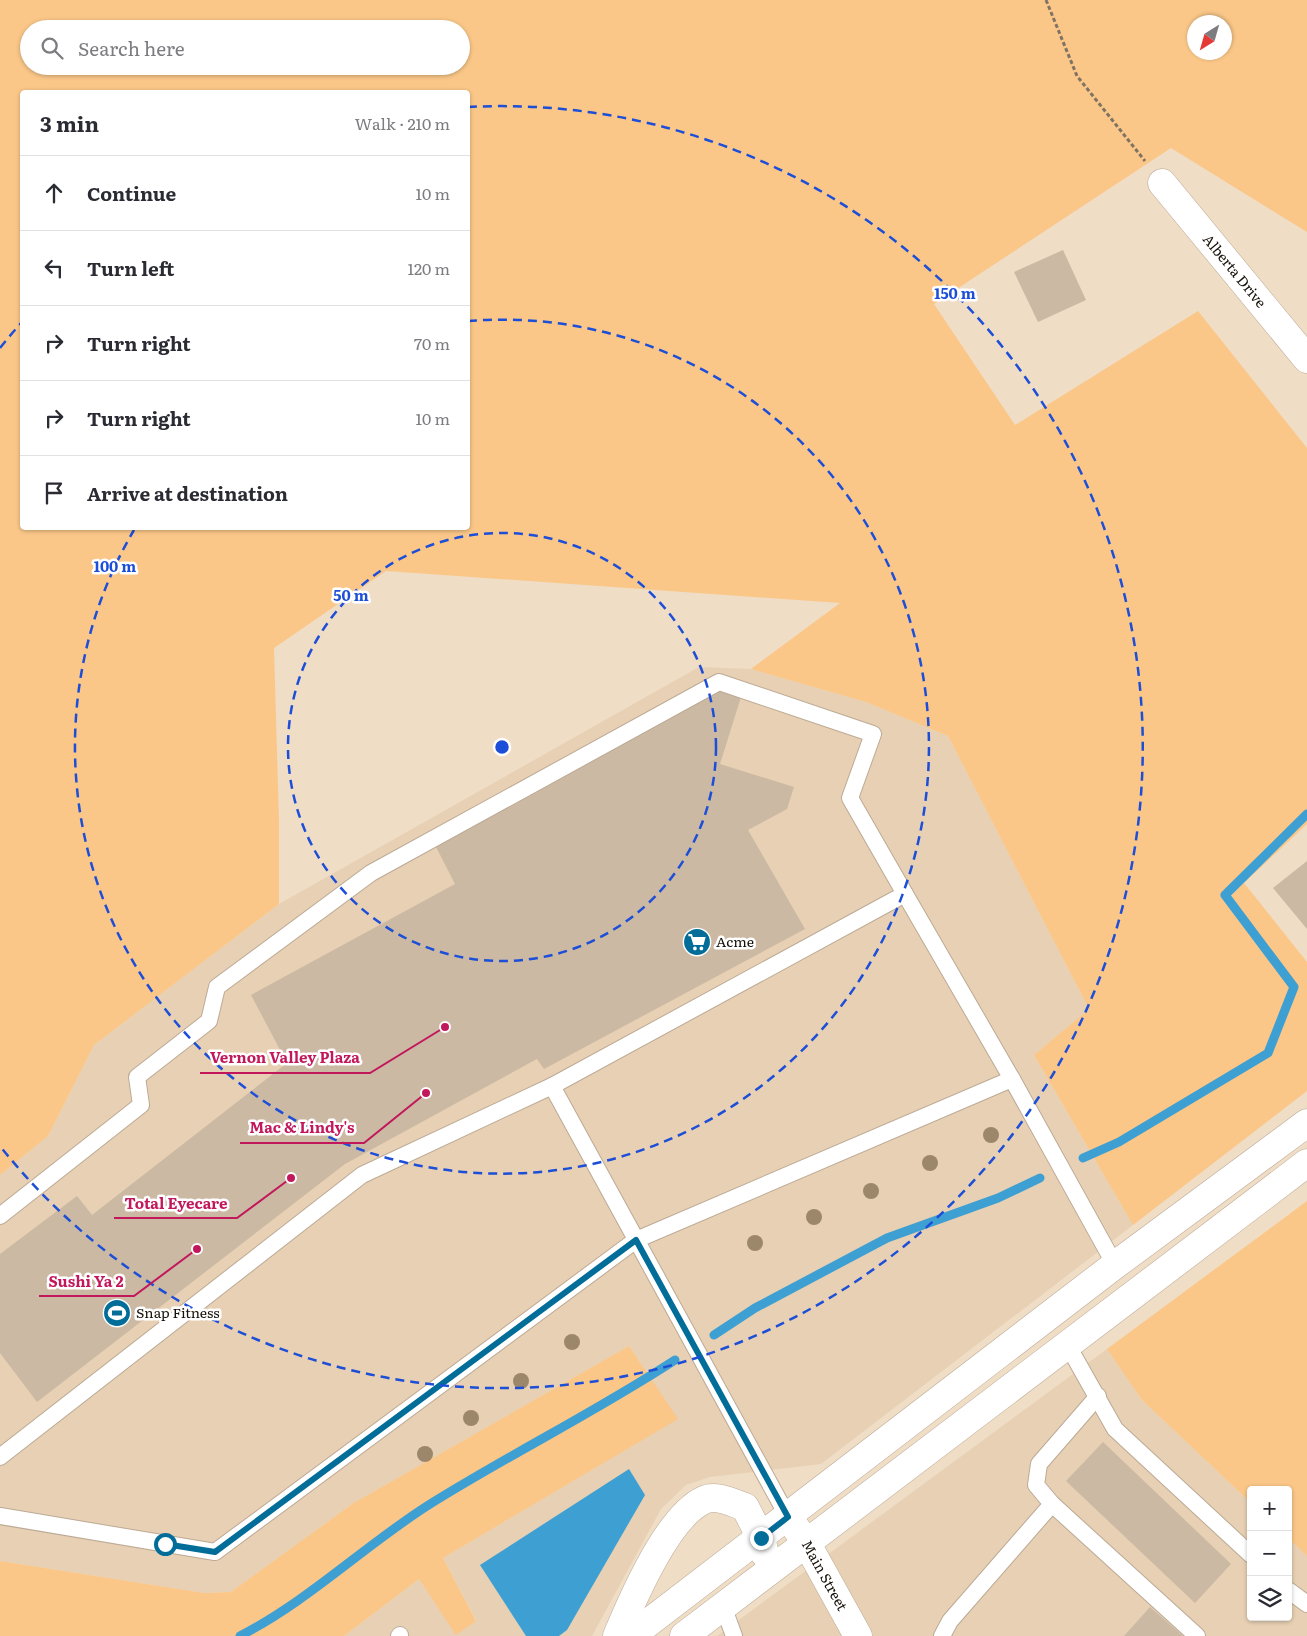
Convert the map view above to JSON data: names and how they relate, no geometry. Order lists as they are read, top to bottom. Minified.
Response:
{"streets":{"main road":["Alberta Drive","Main Street"]},"places":{"supermarket":["Acme"],"other":["Vernon Valley Plaza","Mac & Lindy's","Total Eyecare","Sushi Ya 2"],"sports":["Snap Fitness"]},"north":"bottom left","page":{"search":"Search here","heading":["3 min","Walk · 210 m"],"list":[["Continue","10 m"],["Turn left","120 m"],["Turn right","70 m"],["Turn right","10 m"],"Arrive at destination"],"map_buttons":["+","−"]},"rings":["150 m","100 m","50 m"]}
